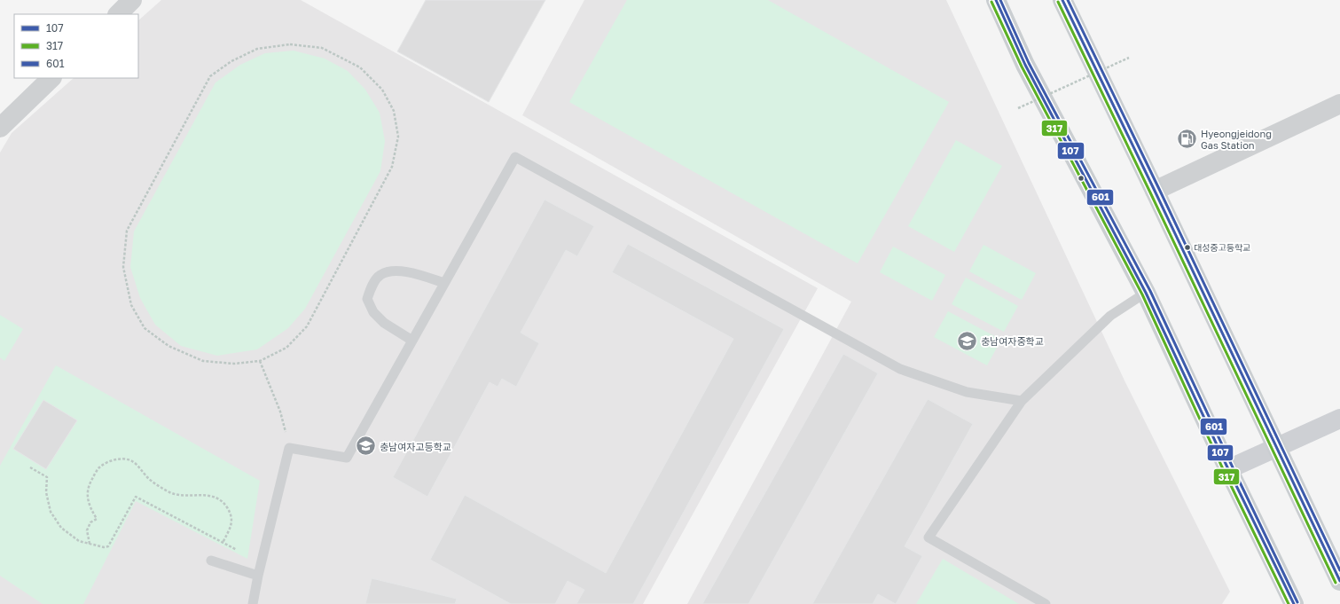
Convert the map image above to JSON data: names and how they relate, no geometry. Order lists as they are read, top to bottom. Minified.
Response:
{"places":{"fuel station":["Hyeongjeidong Gas Station"],"other":["대성중고등학교"],"school or university":["충남여자중학교","충남여자고등학교"]},"lines":["transit line 107","transit line 601","transit line 317"],"legend":["107","317","601"]}
